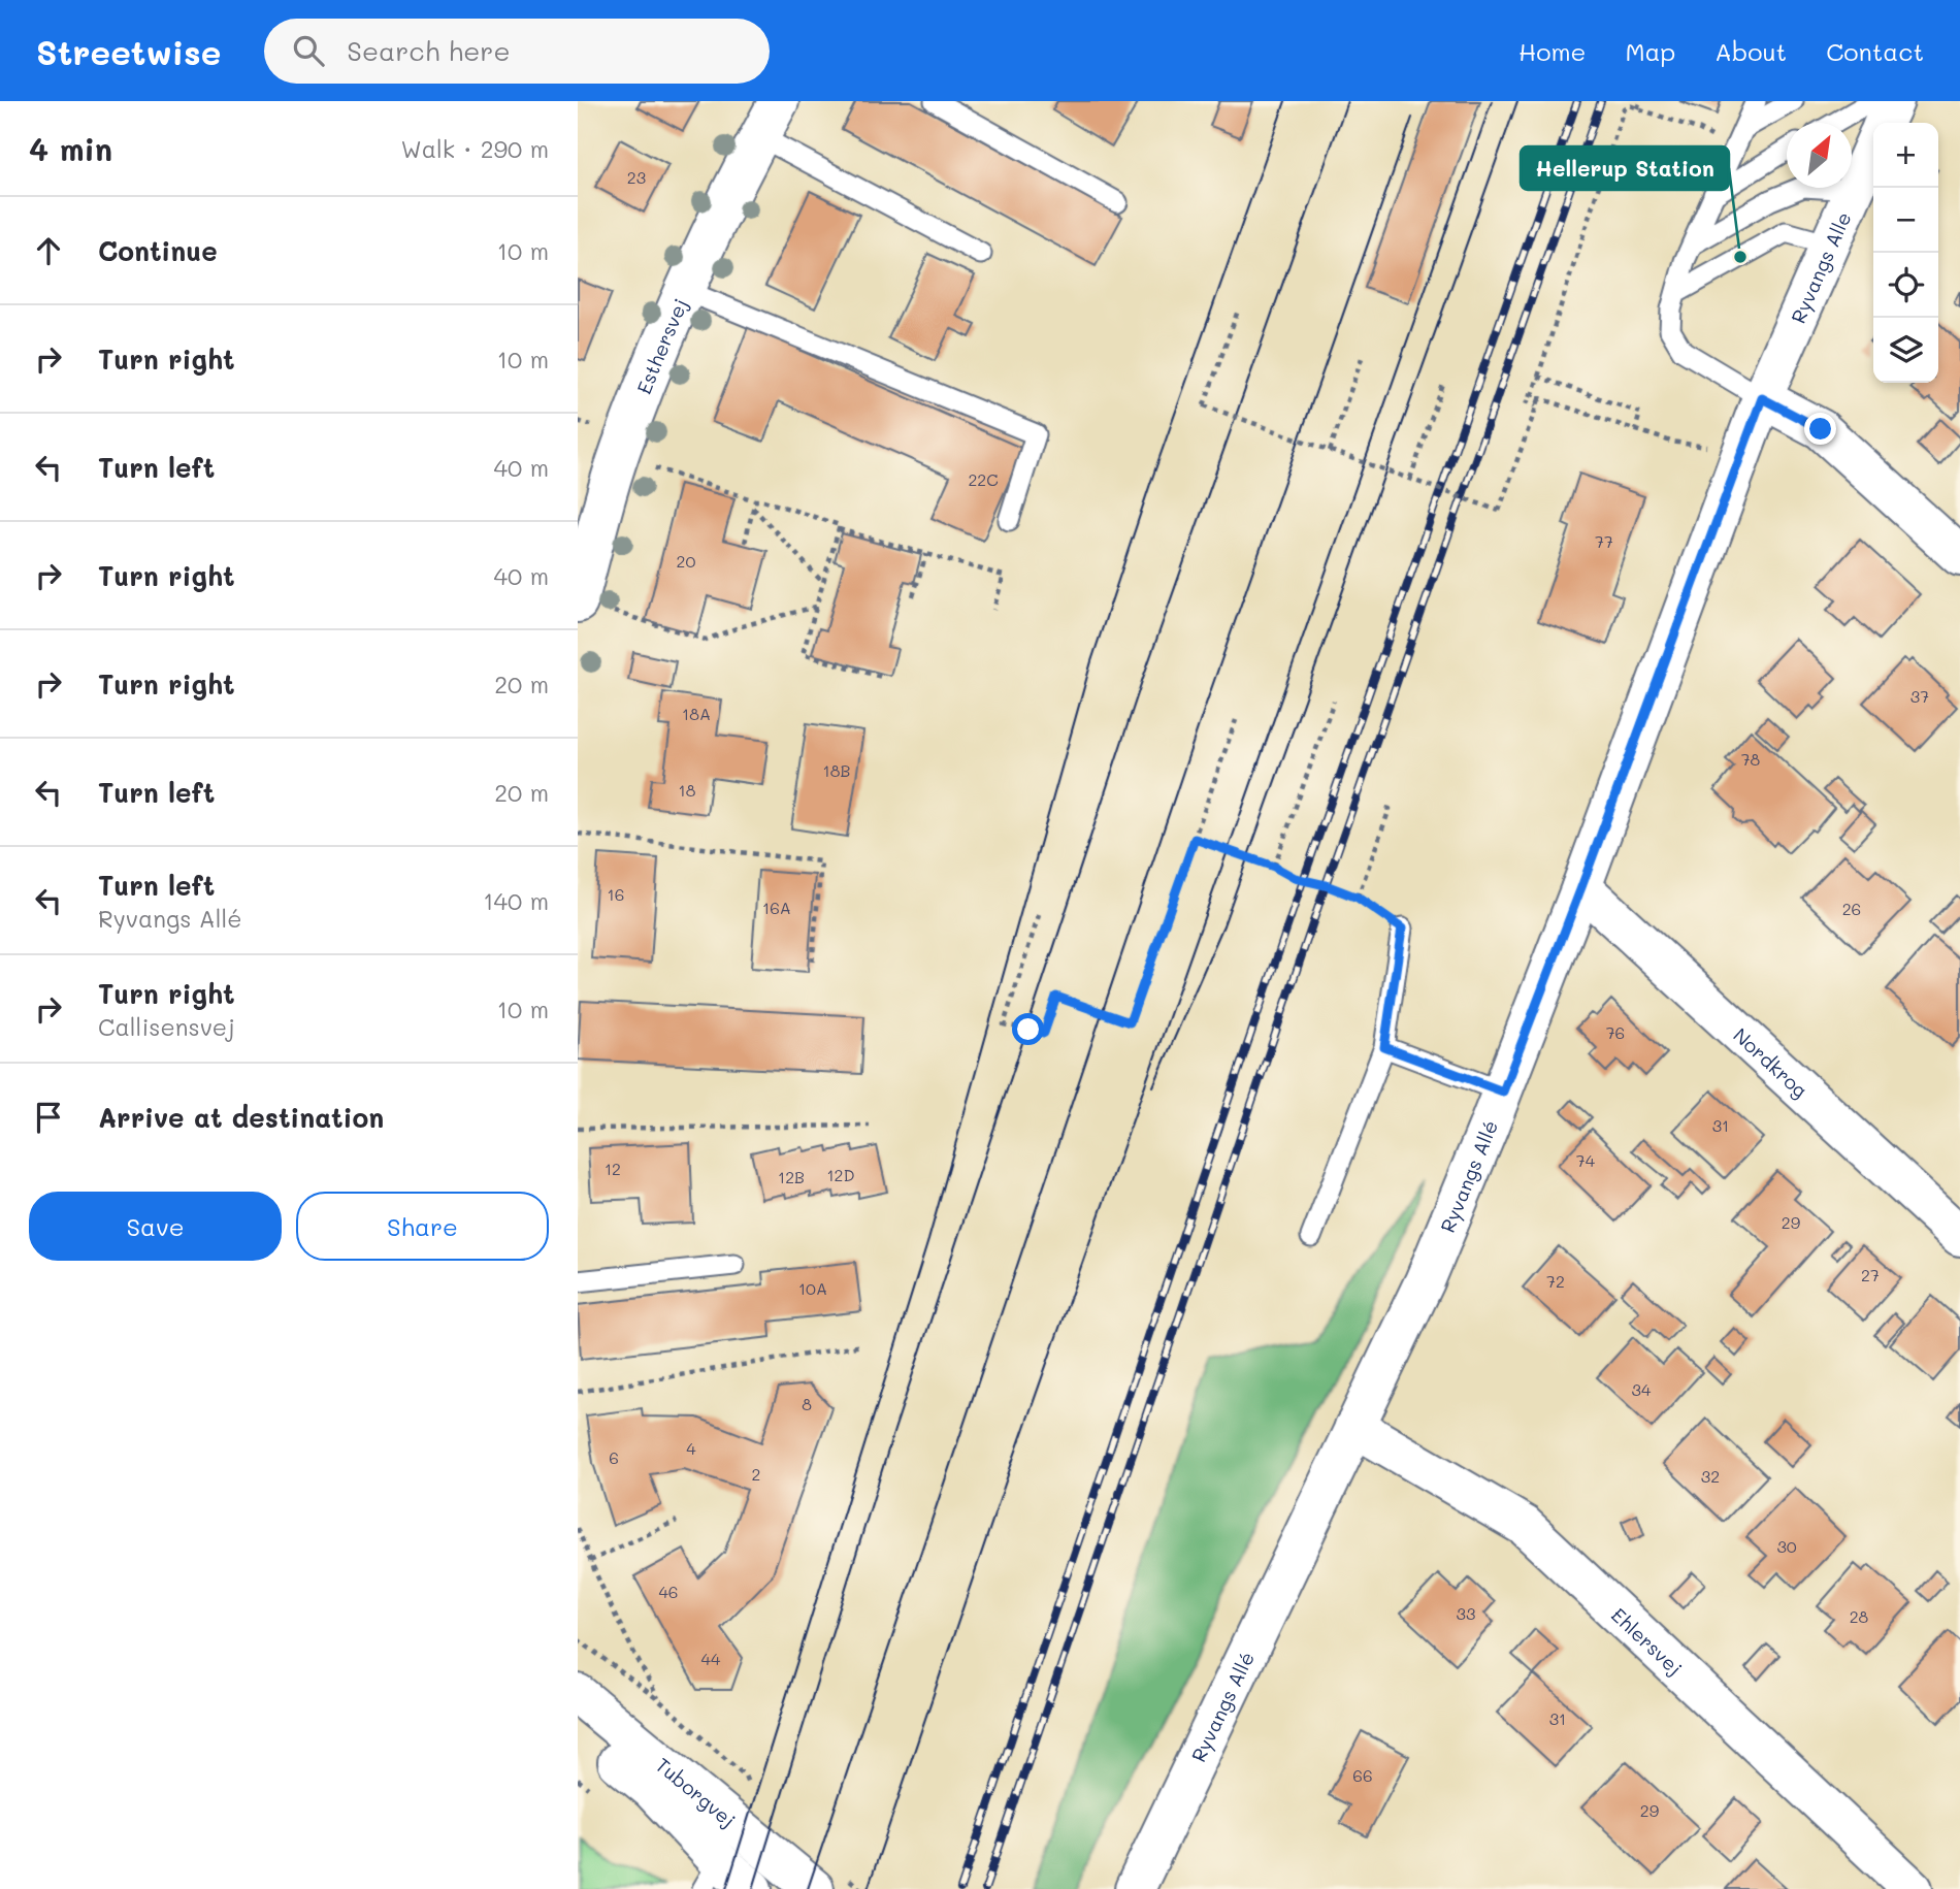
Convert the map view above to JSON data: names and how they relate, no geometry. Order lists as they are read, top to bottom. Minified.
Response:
{"streets":{"street":["Ryvangs Alle","Esthersvej","Nordkrog","Ryvangs Allé","Ehlersvej","Tuborgvej"]},"crossings":[["Ryvangs Alle","Ryvangs Allé"],["Nordkrog","Ryvangs Allé"],["Ryvangs Allé","Ehlersvej"]],"places":["Hellerup Station"],"house_numbers":["23","22C","77","20","37","18A","78","18B","18","16","16A","26","76","31","74","12","12D","12B","29","27","72","10A","34","8","4","6","2","32","30","46","33","28","44","31","66","29"],"north":"top right","page":{"header":"Streetwise","search":"Search here","nav":["Home","Map","About","Contact"],"heading":["4 min","Walk · 290 m"],"map_buttons":["+","−"],"list":[["Continue","10 m"],["Turn right","10 m"],["Turn left","40 m"],["Turn right","40 m"],["Turn right","20 m"],["Turn left","20 m"],["Turn left","Ryvangs Allé","140 m"],["Turn right","Callisensvej","10 m"],"Arrive at destination"],"buttons":["Save","Share"]}}
